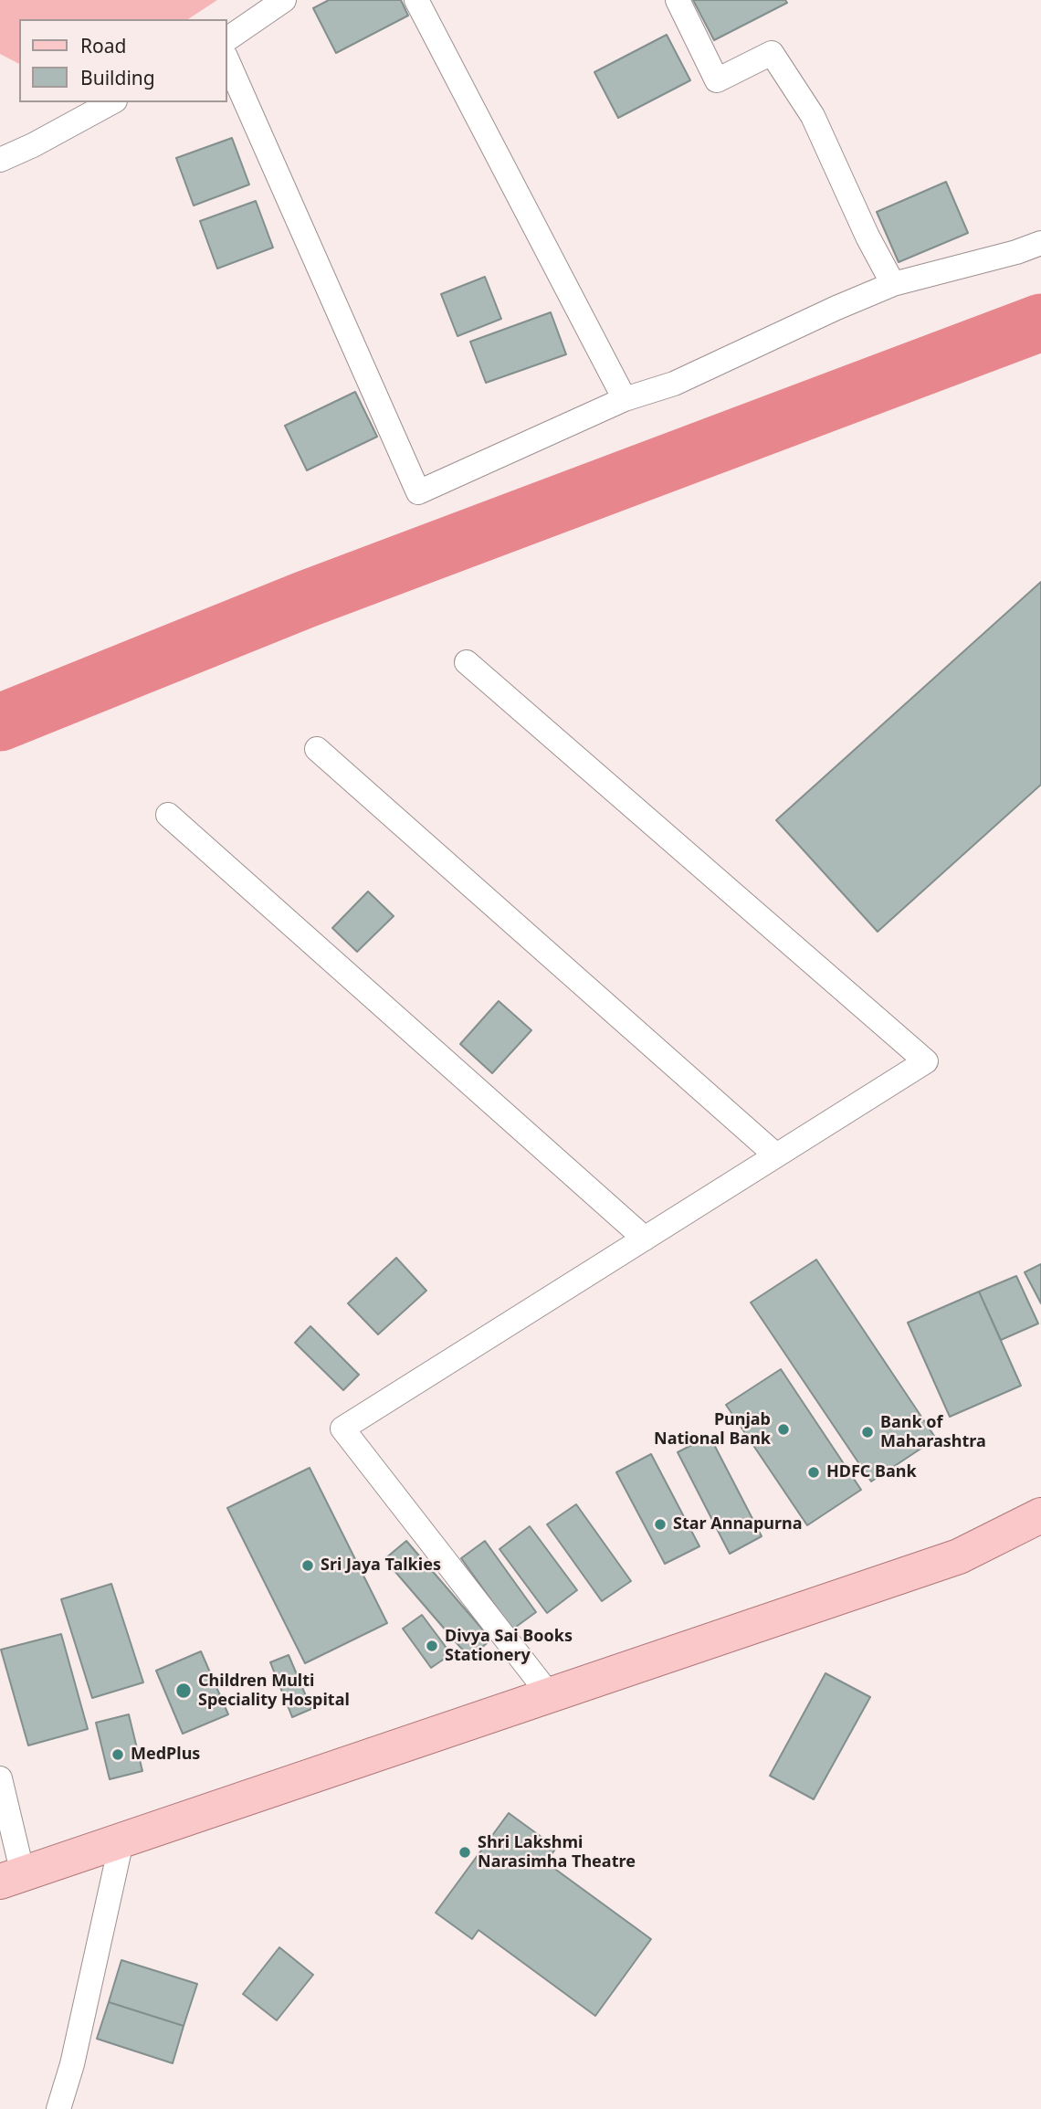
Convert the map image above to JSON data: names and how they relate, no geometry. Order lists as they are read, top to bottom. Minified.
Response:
{"places":["Punjab National Bank","Bank of Maharashtra","HDFC Bank","Star Annapurna","Sri Jaya Talkies","Divya Sai Books Stationery","Children Multi Speciality Hospital","MedPlus","Shri Lakshmi Narasimha Theatre"],"legend":["Road","Building"]}
